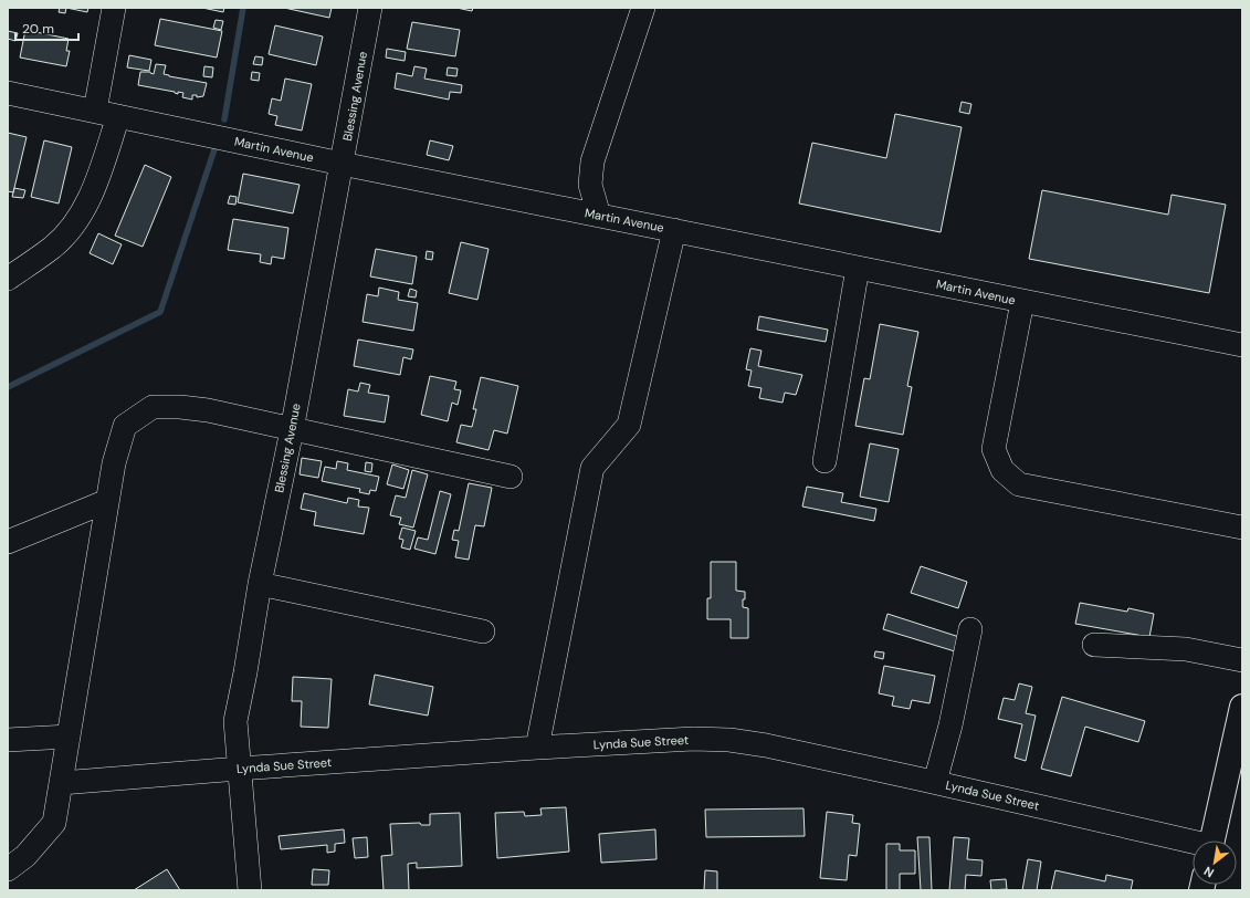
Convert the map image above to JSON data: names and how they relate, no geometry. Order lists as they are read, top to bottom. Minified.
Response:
{"streets":{"street":["Blessing Avenue","Martin Avenue","Lynda Sue Street"]},"crossings":[["Blessing Avenue","Martin Avenue"],["Blessing Avenue","Lynda Sue Street"]],"scale_bar":"20 m","north":"bottom left"}
